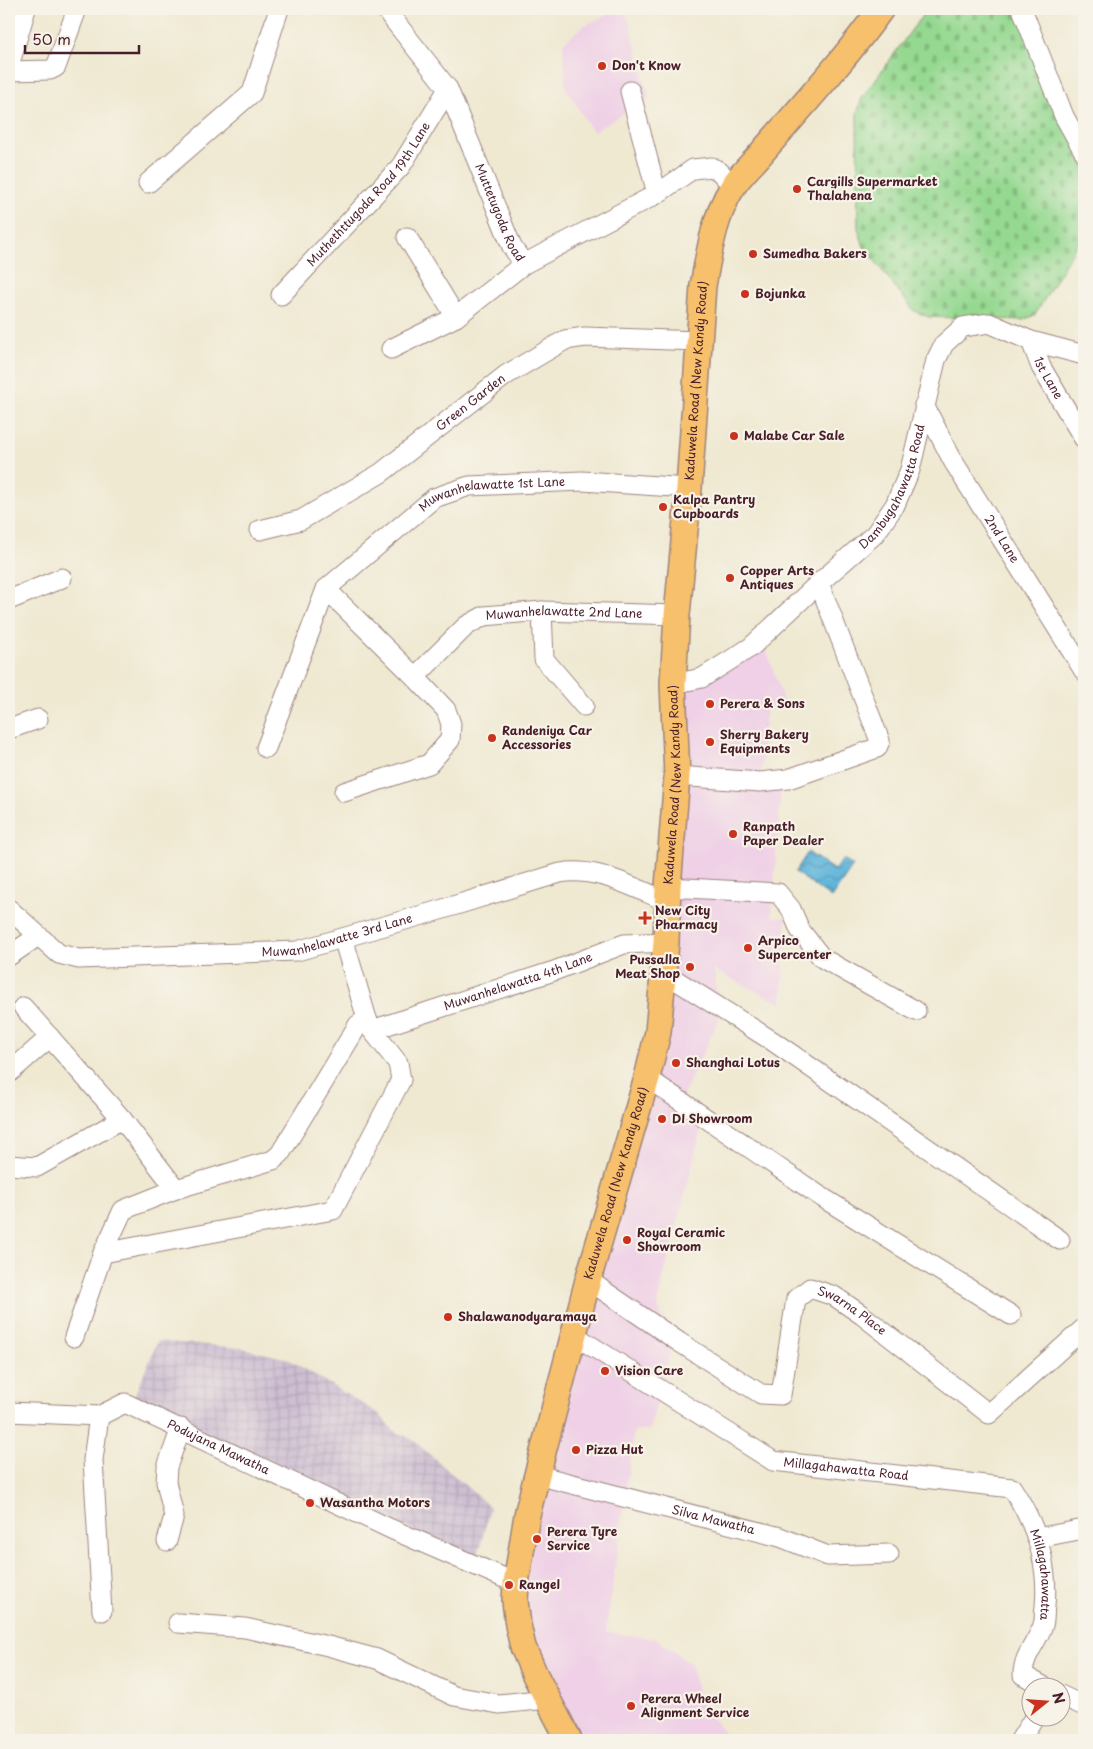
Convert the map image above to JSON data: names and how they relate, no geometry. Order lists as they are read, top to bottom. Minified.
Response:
{"streets":{"main road":["Kaduwela Road (New Kandy Road)"],"street":["Muthethttugoda Road 19th Lane","Muttetugoda Road","1st Lane","Green Garden","Dambugahawatta Road","Muwanhelawatte 1st Lane","2nd Lane","Muwanhelawatte 2nd Lane","Muwanhelawatte 3rd Lane","Muwanhelawatta 4th Lane","Swarna Place","Podujana Mawatha","Millagahawatta Road","Silva Mawatha","Millagahawatta"]},"crossings":[["Muthethttugoda Road 19th Lane","Muttetugoda Road"],["Muttetugoda Road","Kaduwela Road (New Kandy Road)"],["1st Lane","Dambugahawatta Road"],["Kaduwela Road (New Kandy Road)","Green Garden"],["Kaduwela Road (New Kandy Road)","Dambugahawatta Road"],["Kaduwela Road (New Kandy Road)","Muwanhelawatte 1st Lane"],["Kaduwela Road (New Kandy Road)","Muwanhelawatte 2nd Lane"],["Kaduwela Road (New Kandy Road)","Muwanhelawatte 3rd Lane"],["Kaduwela Road (New Kandy Road)","Muwanhelawatta 4th Lane"],["Kaduwela Road (New Kandy Road)","Swarna Place"],["Kaduwela Road (New Kandy Road)","Podujana Mawatha"],["Kaduwela Road (New Kandy Road)","Millagahawatta Road"],["Kaduwela Road (New Kandy Road)","Silva Mawatha"],["Dambugahawatta Road","2nd Lane"],["Millagahawatta Road","Millagahawatta"]],"places":{"other":["Don't Know","Cargills Supermarket Thalahena","Sumedha Bakers","Bojunka","Malabe Car Sale","Kalpa Pantry Cupboards","Copper Arts Antiques","Perera & Sons","Randeniya Car Accessories","Sherry Bakery Equipments","Ranpath Paper Dealer","Arpico Supercenter","Pussalla Meat Shop","Shanghai Lotus","DI Showroom","Royal Ceramic Showroom","Shalawanodyaramaya","Vision Care","Pizza Hut","Wasantha Motors","Perera Tyre Service","Rangel","Perera Wheel Alignment Service"],"health":["New City Pharmacy"]},"scale_bar":"50 m","north":"right"}
